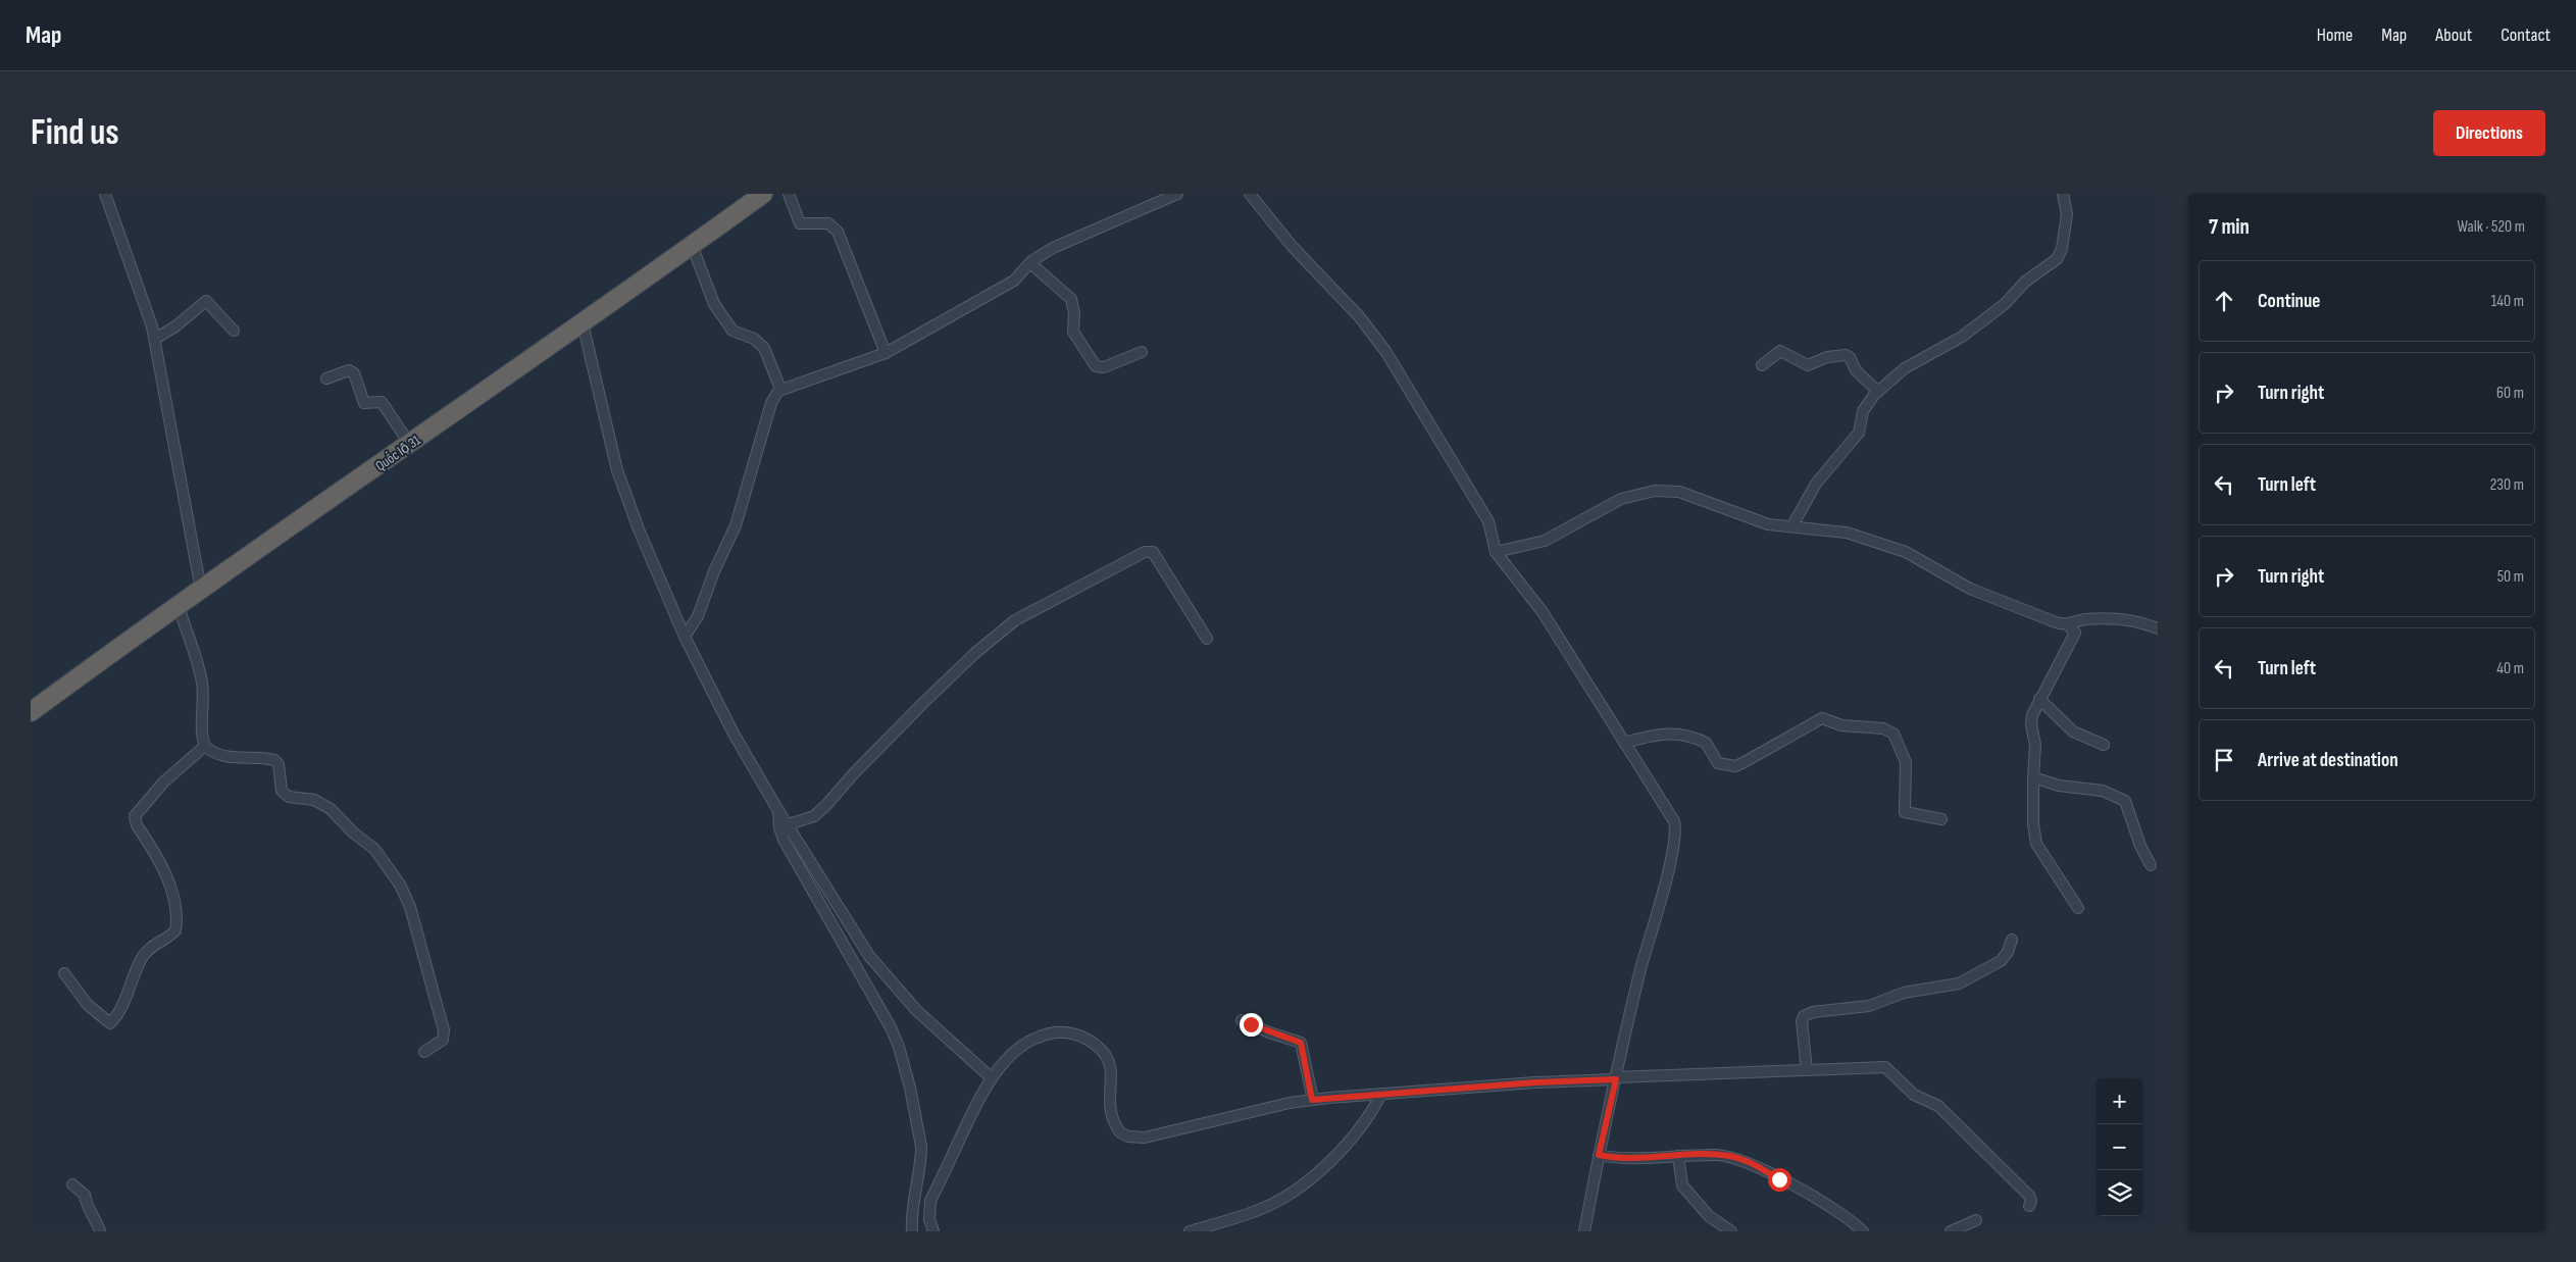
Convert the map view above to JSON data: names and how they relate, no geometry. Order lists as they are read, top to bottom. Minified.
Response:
{"streets":{"highway":["Quốc lộ 31"]},"page":{"header":"Map","nav":["Home","Map","About","Contact"],"buttons":"Directions","title":"Find us","heading":["7 min","Walk · 520 m"],"list":[["Continue","140 m"],["Turn right","60 m"],["Turn left","230 m"],["Turn right","50 m"],["Turn left","40 m"],"Arrive at destination"],"map_buttons":["+","−"]}}
